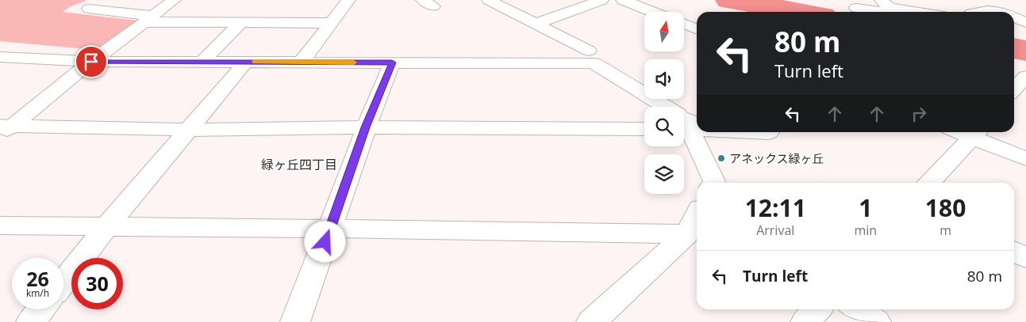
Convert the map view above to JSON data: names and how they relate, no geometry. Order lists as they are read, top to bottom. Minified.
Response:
{"districts":["緑ヶ丘四丁目"],"places":["アネックス緑ヶ丘"],"north":"top","page":{"turn":["80 m","Turn left"],"eta":["12:11","Arrival","1","min","180","m"],"list":[{"name":"Turn left","value":"80 m"}],"speed":"26 km/h","limit":"30"}}
